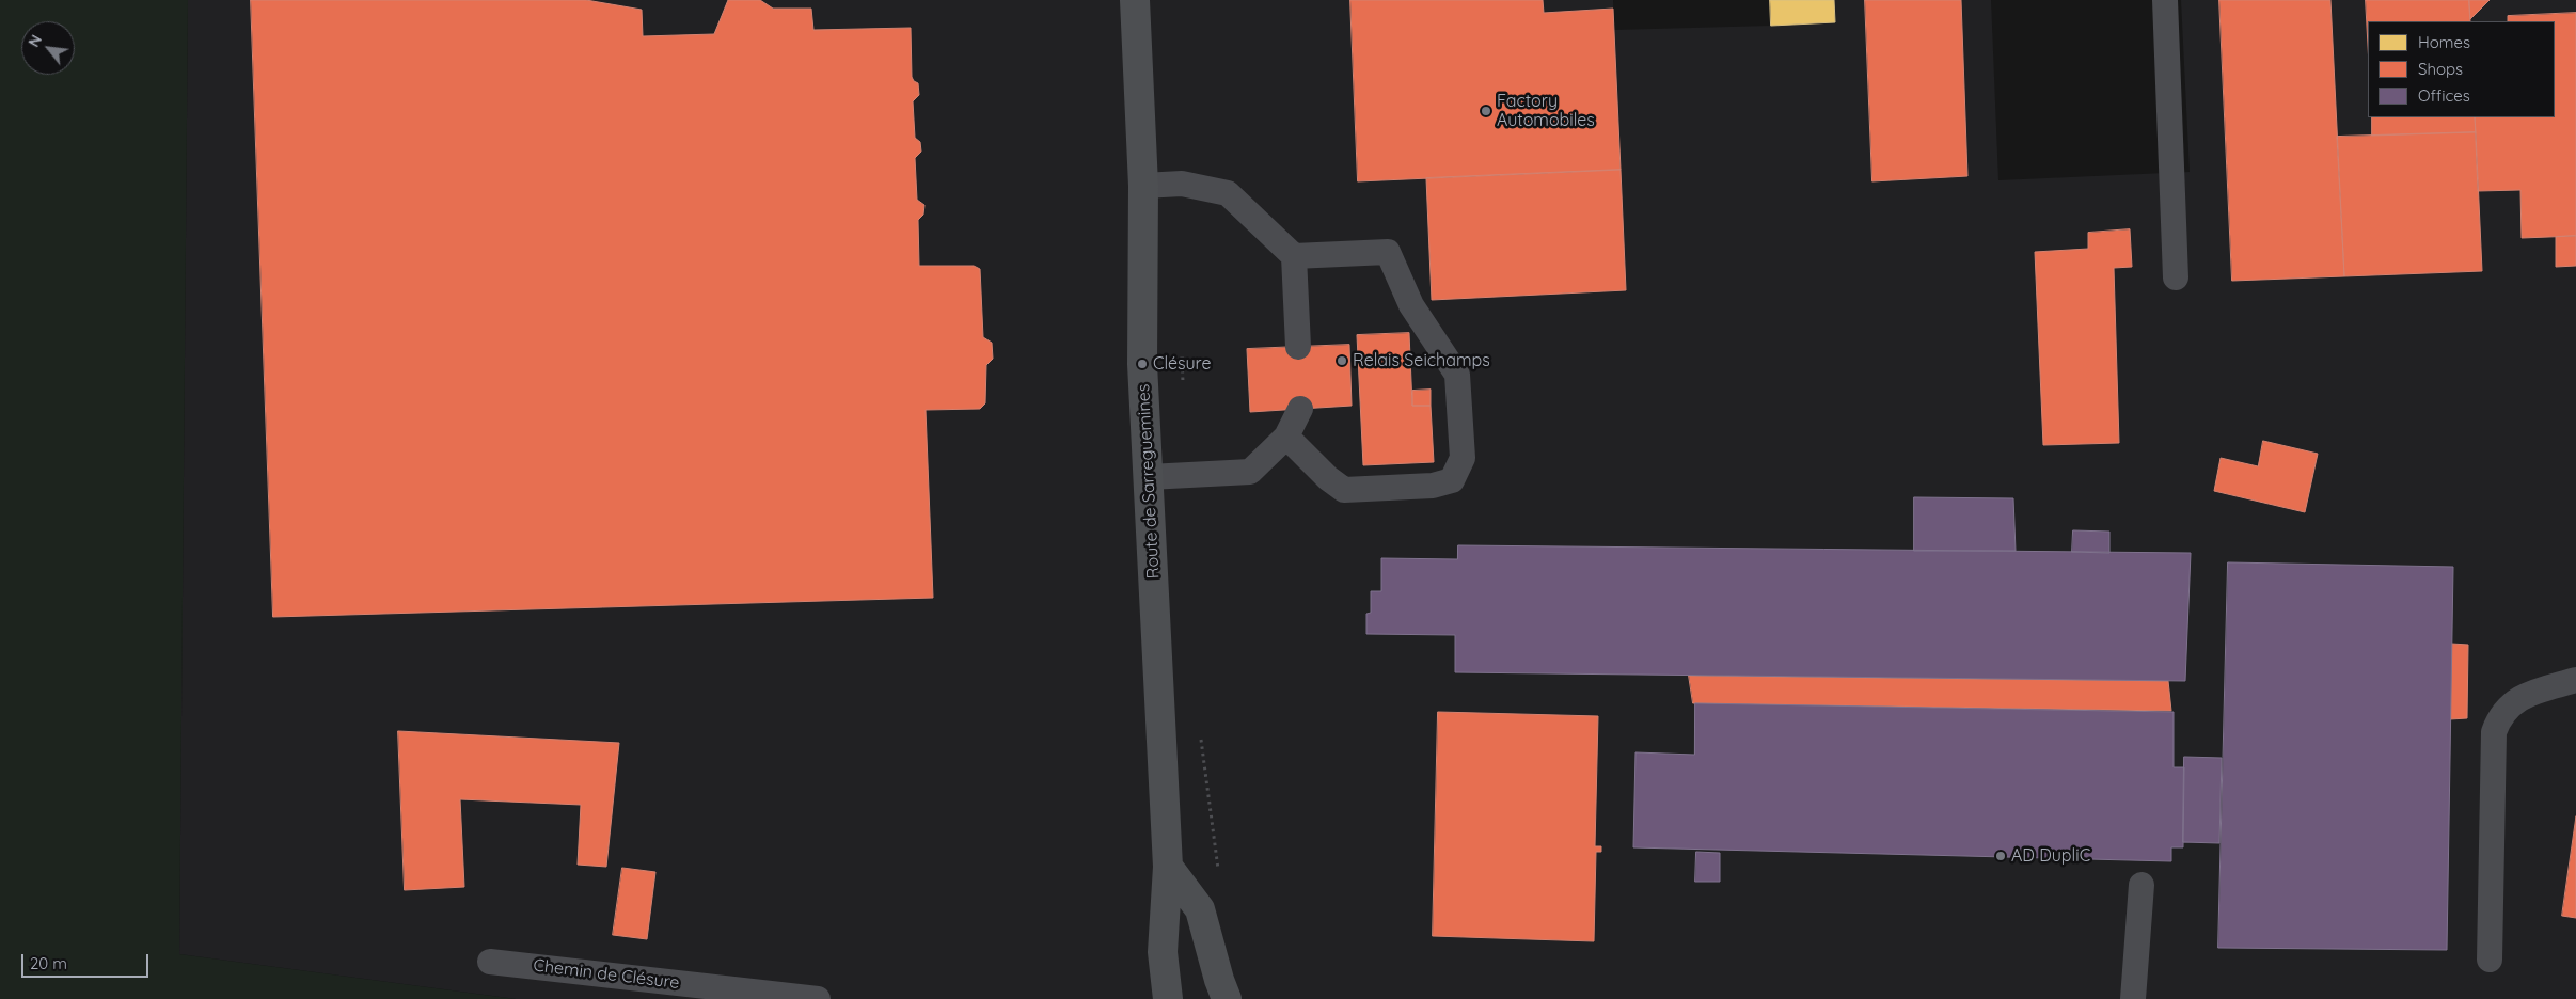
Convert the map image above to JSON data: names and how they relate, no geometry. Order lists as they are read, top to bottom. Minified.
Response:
{"streets":{"main road":["Route de Sarreguemines"],"lane":["Chemin de Clésure"]},"places":["Factory Automobiles","Relais Seichamps","Clésure","AD DupliC"],"legend":["Homes","Shops","Offices"],"scale_bar":"20 m","north":"top left"}
